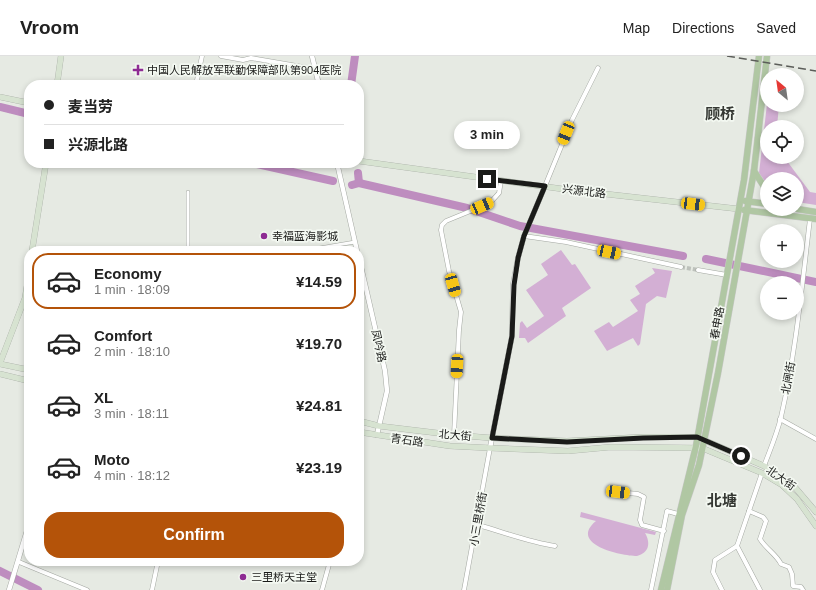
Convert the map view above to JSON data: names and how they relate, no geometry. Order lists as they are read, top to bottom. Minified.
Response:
{"streets":{"main road":["兴源北路","春申路","北大街","青石路"],"street":["凤吟路","北闸街","小三里桥街"]},"crossings":[["兴源北路","春申路"],["春申路","北大街"],["春申路","青石路"],["凤吟路","北大街"],["凤吟路","青石路"],["北闸街","北大街"],["北大街","青石路"],["青石路","小三里桥街"]],"districts":["顾桥","北塘"],"places":{"health":["中国人民解放军联勤保障部队第904医院"],"other":["幸福蓝海影城","三里桥天主堂"]},"north":"top left","page":{"header":"Vroom","nav":["Map","Directions","Saved"],"map_buttons":["+","−"],"banner":["麦当劳","兴源北路"],"bubble":"3 min","list":[{"name":"Economy","note":"1 min · 18:09","value":"¥14.59"},{"name":"Comfort","note":"2 min · 18:10","value":"¥19.70"},{"name":"XL","note":"3 min · 18:11","value":"¥24.81"},{"name":"Moto","note":"4 min · 18:12","value":"¥23.19"}],"buttons":"Confirm"}}
